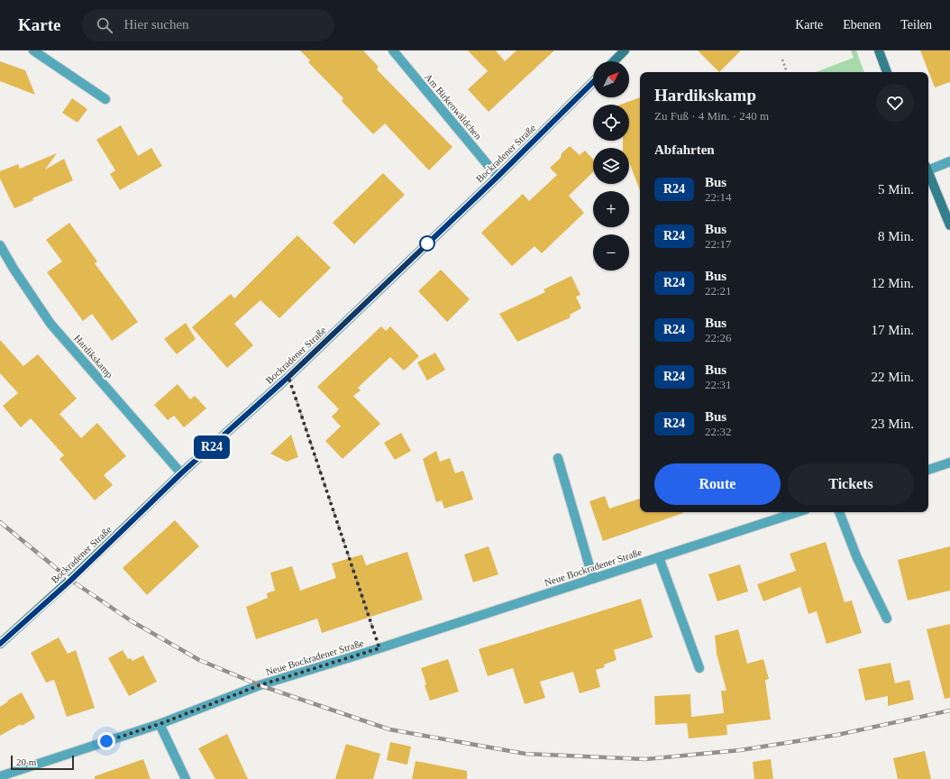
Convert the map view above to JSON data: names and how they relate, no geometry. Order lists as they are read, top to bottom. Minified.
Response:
{"streets":{"street":["Am Birkenwäldchen","Bockradener Straße","Hardikskamp","Neue Bockradener Straße"]},"crossings":[["Am Birkenwäldchen","Bockradener Straße"],["Bockradener Straße","Hardikskamp"]],"lines":["bus line R24"],"scale_bar":"20 m","north":"top right","page":{"header":"Karte","search":"Hier suchen","nav":["Karte","Ebenen","Teilen"],"on_map":"R24","map_buttons":["+","−"],"heading":[["Hardikskamp","Zu Fuß · 4 Min. · 240 m"],"Abfahrten"],"list":[{"mark":"R24","name":"Bus","note":"22:14","value":"5 Min."},{"mark":"R24","name":"Bus","note":"22:17","value":"8 Min."},{"mark":"R24","name":"Bus","note":"22:21","value":"12 Min."},{"mark":"R24","name":"Bus","note":"22:26","value":"17 Min."},{"mark":"R24","name":"Bus","note":"22:31","value":"22 Min."},{"mark":"R24","name":"Bus","note":"22:32","value":"23 Min."}],"buttons":["Route","Tickets"],"scale":"20 m"}}
